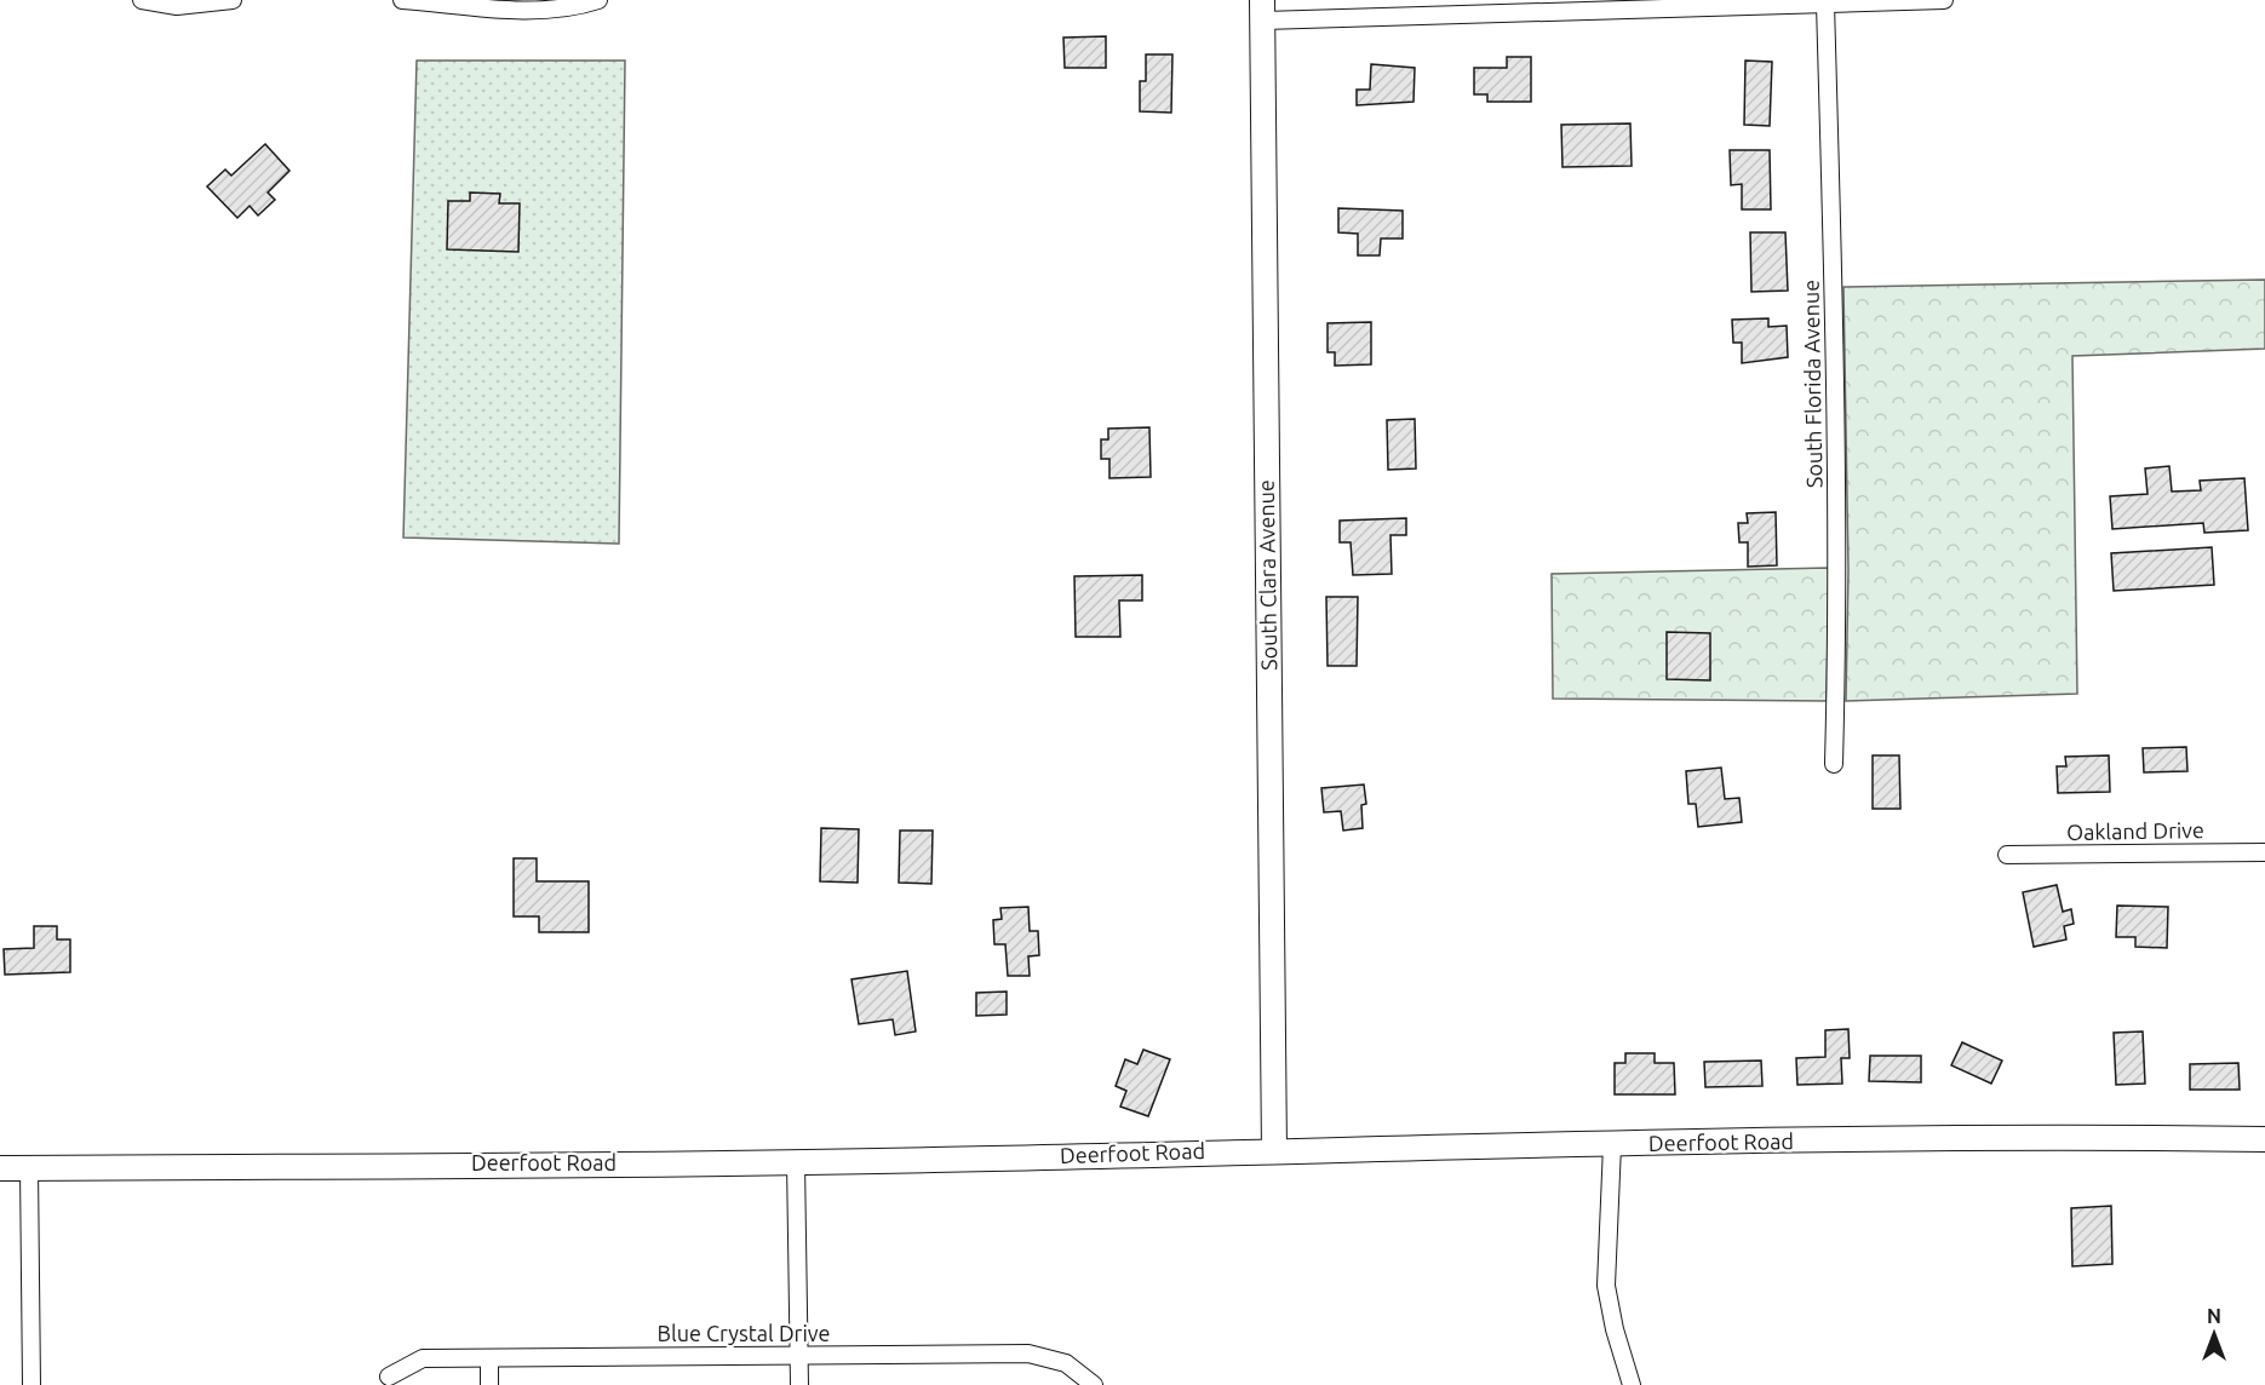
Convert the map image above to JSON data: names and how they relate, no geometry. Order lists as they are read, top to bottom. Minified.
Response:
{"streets":{"street":["South Florida Avenue","South Clara Avenue","Oakland Drive","Deerfoot Road","Blue Crystal Drive"]},"crossings":[["South Clara Avenue","Deerfoot Road"]],"north":"top"}
